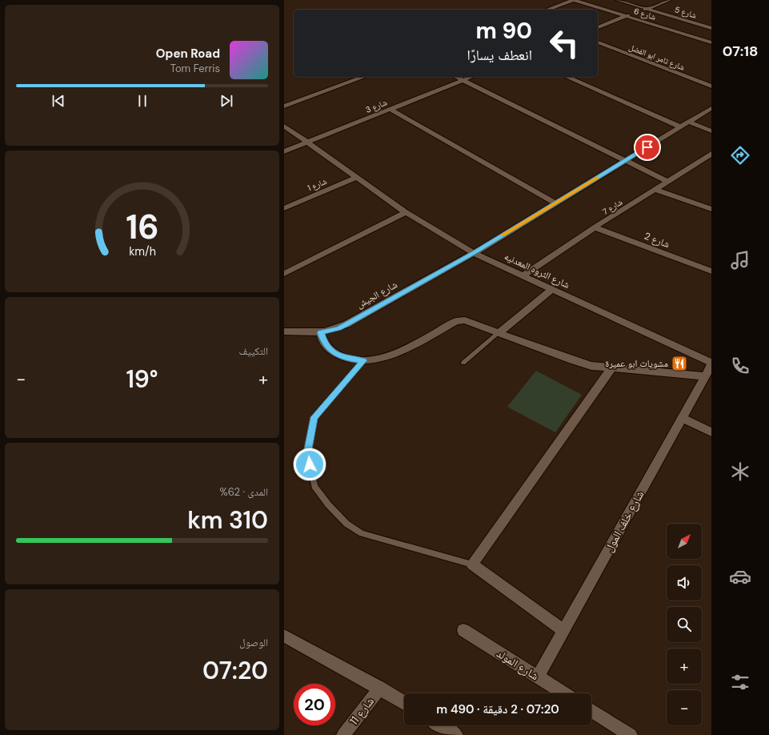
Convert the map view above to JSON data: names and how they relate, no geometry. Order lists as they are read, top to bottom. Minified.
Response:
{"streets":{"street":["شارع 5","شارع 6","شارع تامر ابو الفضل","شارع 3","شارع 1","شارع 7","شارع 2","شارع الثروه المعدنيه","شارع الجيش","شارع خلف المول","شارع المولد","شارع 11"]},"crossings":[["شارع 3","شارع الثروه المعدنيه"],["شارع 1","شارع الثروه المعدنيه"],["شارع 7","شارع 2"],["شارع 7","شارع الثروه المعدنيه"],["شارع الثروه المعدنيه","شارع الجيش"],["شارع الثروه المعدنيه","شارع خلف المول"],["شارع خلف المول","شارع المولد"]],"places":{"restaurant":["مشويات ابو عميرة"]},"north":"top right","page":{"tabs":"07:18","turn":["90 m","انعطف يسارًا"],"song":["Open Road","Tom Ferris"],"tile":["التكييف",["المدى · 62%","310 km"],["الوصول","07:20"]],"heat":["−","19°","+"],"map_buttons":["+","−"],"limit":"20","trip":"07:20 · 2 دقيقة · 490 m","gauge":["16","km/h"]}}
